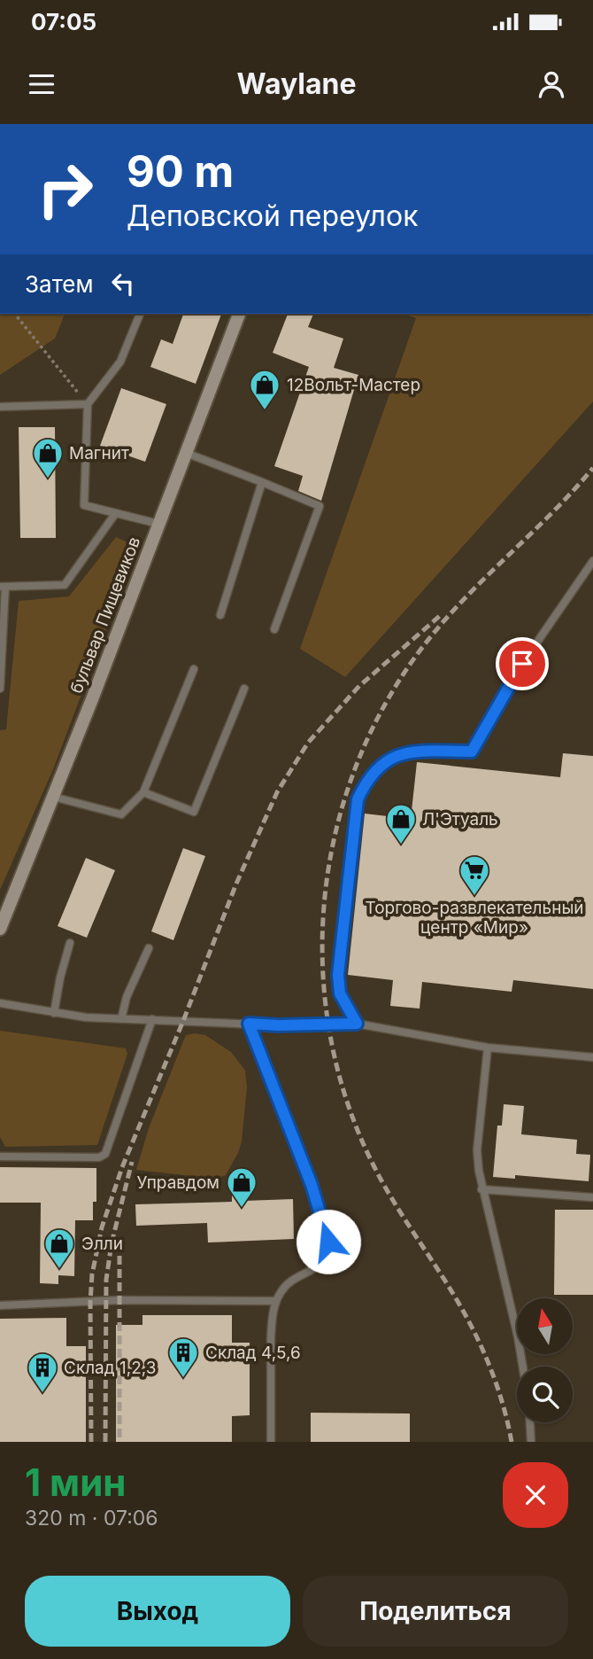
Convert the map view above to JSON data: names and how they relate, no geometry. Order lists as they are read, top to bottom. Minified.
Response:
{"streets":{"main road":["бульвар Пищевиков"]},"places":{"shop":["12Вольт-Мастер","Магнит","Л'Этуаль","Управдом","Элли"],"supermarket":["Торгово-развлекательный центр «Мир»"],"building":["Склад 4,5,6","Склад 1,2,3"]},"north":"top","page":{"status":"07:05","header":"Waylane","turn":["90 m","Деповской переулок"],"then":"Затем","heading":["1 мин","320 m · 07:06"],"buttons":["Выход","Поделиться"]}}
